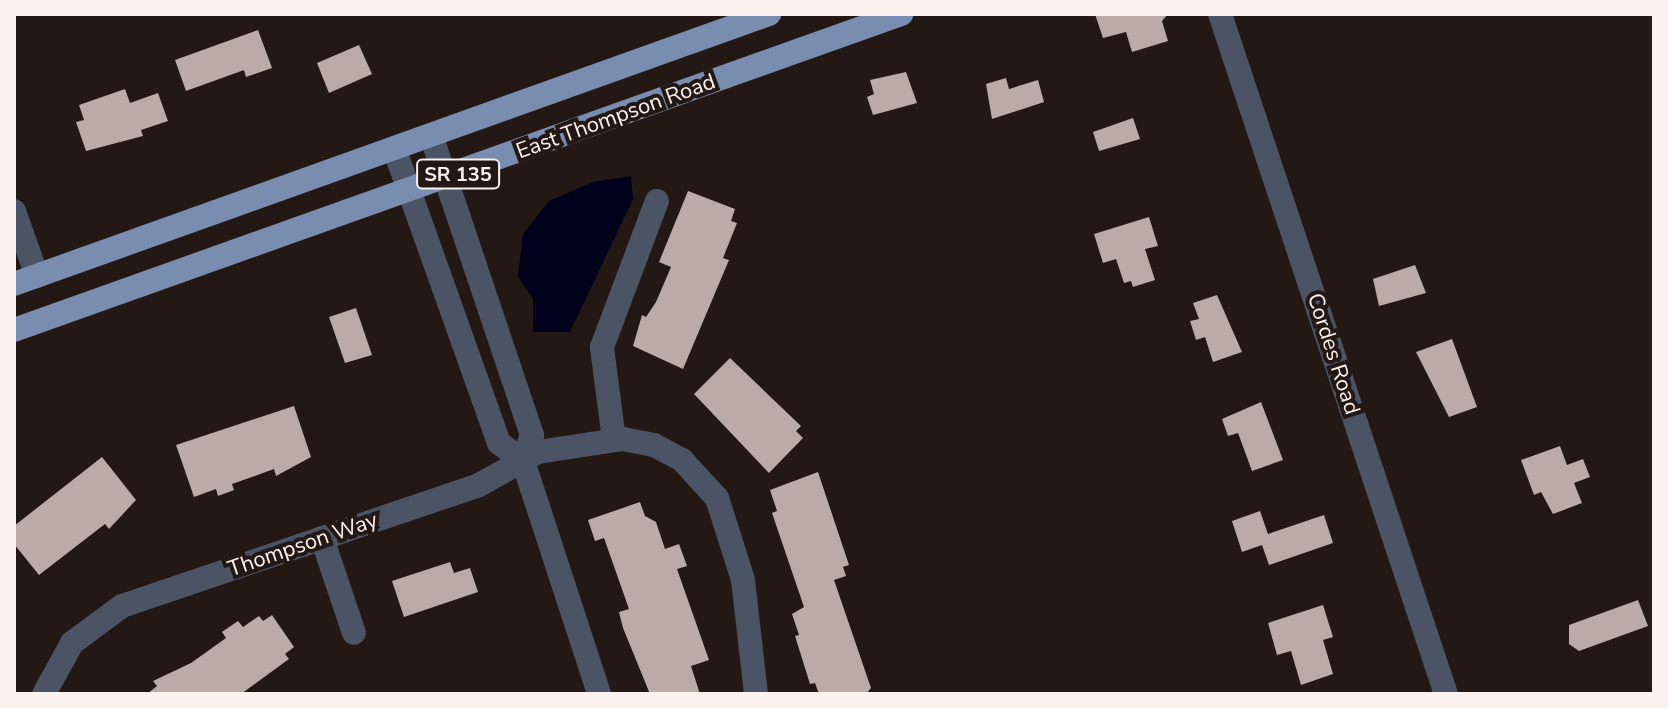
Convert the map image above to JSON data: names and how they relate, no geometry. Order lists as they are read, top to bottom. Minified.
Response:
{"streets":{"main road":["East Thompson Road","SR 135"],"street":["Cordes Road","Thompson Way"]}}
